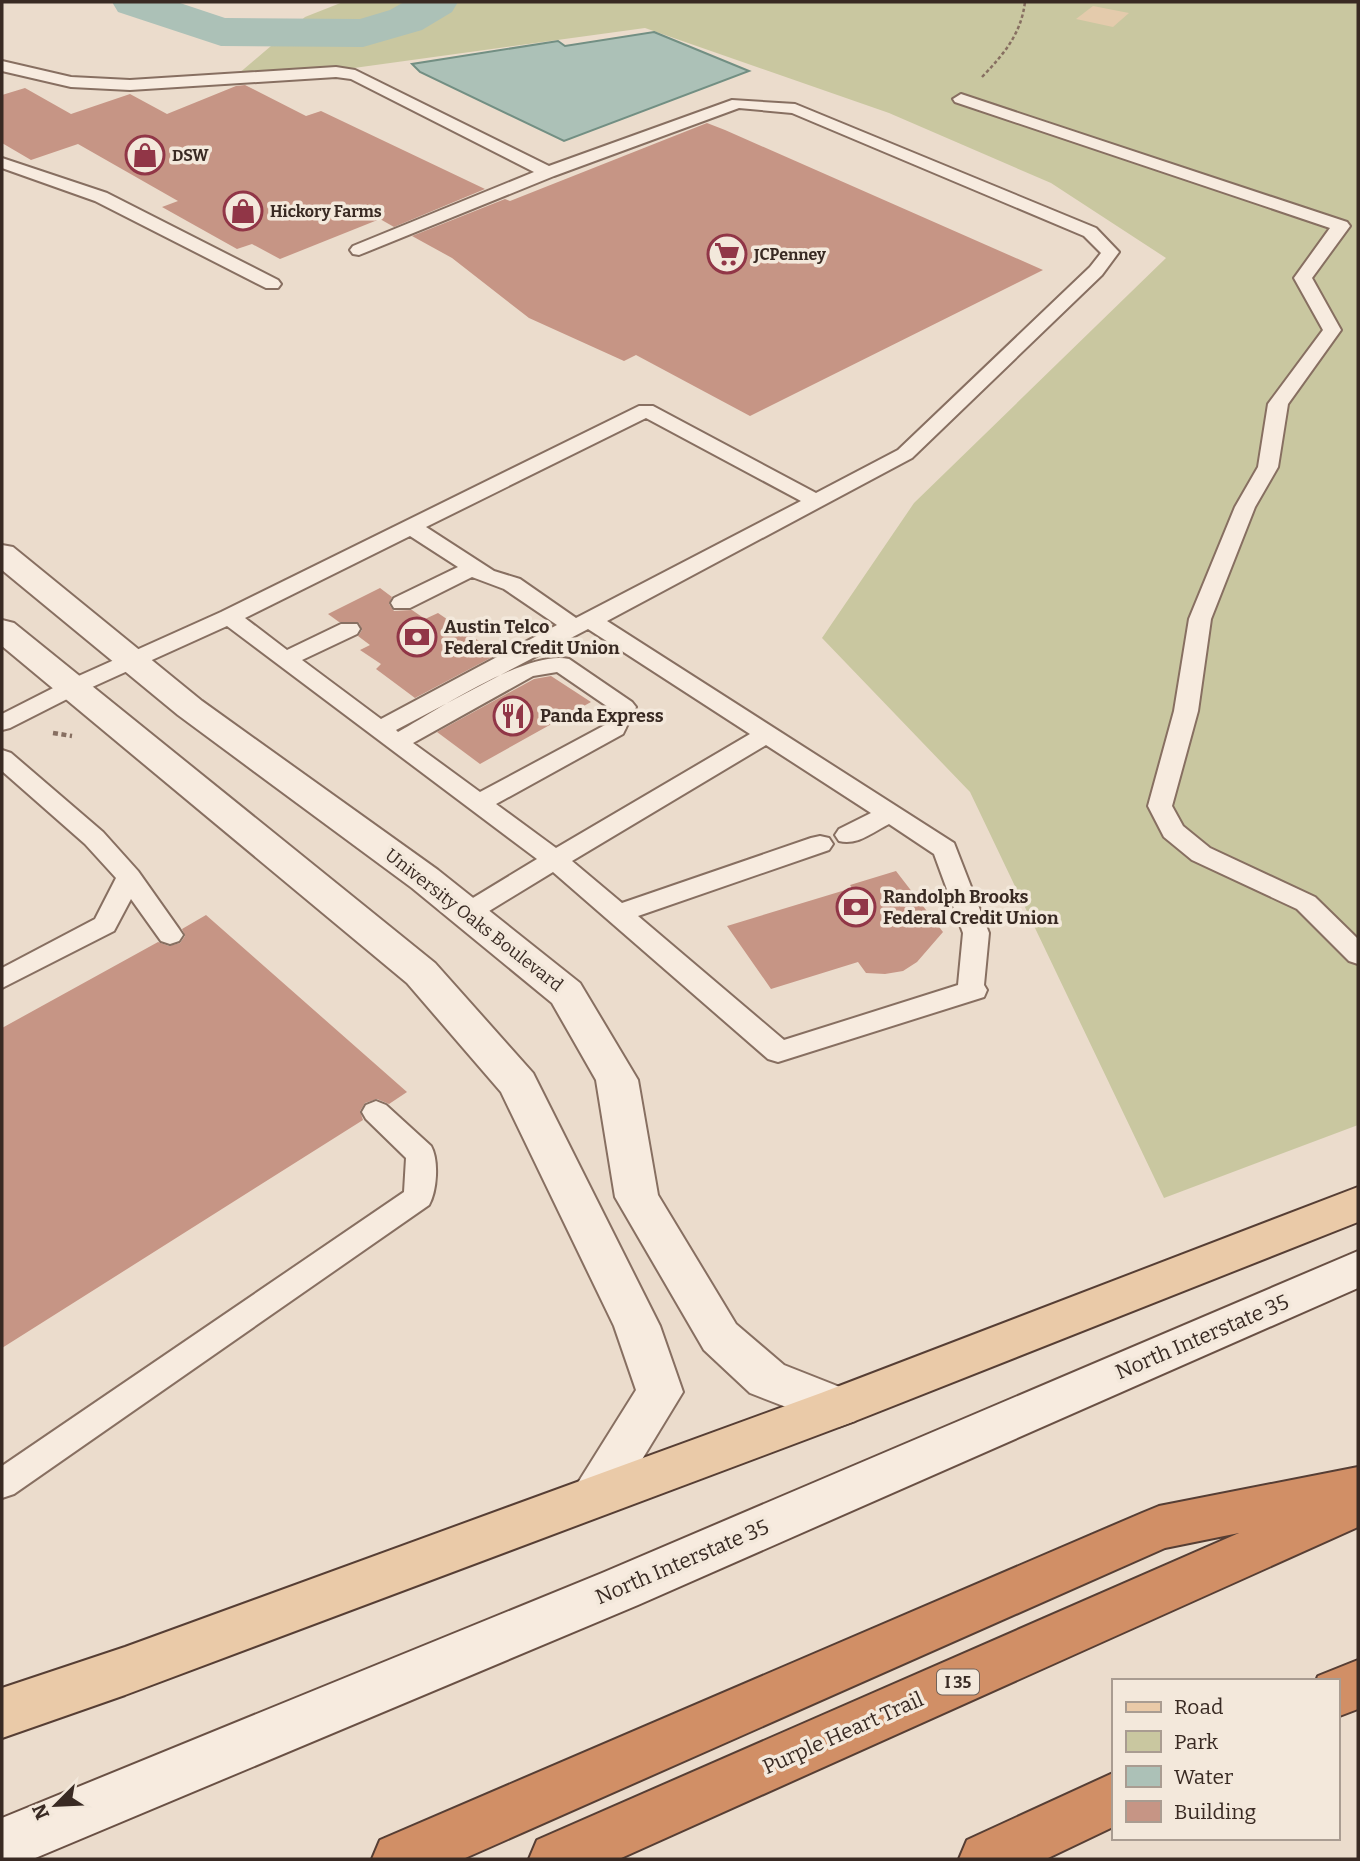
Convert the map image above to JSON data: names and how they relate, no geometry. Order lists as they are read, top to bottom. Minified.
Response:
{"streets":{"highway":["I 35","Purple Heart Trail"],"street":["University Oaks Boulevard","North Interstate 35"]},"places":{"shop":["DSW","Hickory Farms"],"supermarket":["JCPenney"],"bank":["Austin Telco Federal Credit Union","Randolph Brooks Federal Credit Union"],"restaurant":["Panda Express"]},"legend":["Road","Park","Water","Building"],"north":"bottom left"}
